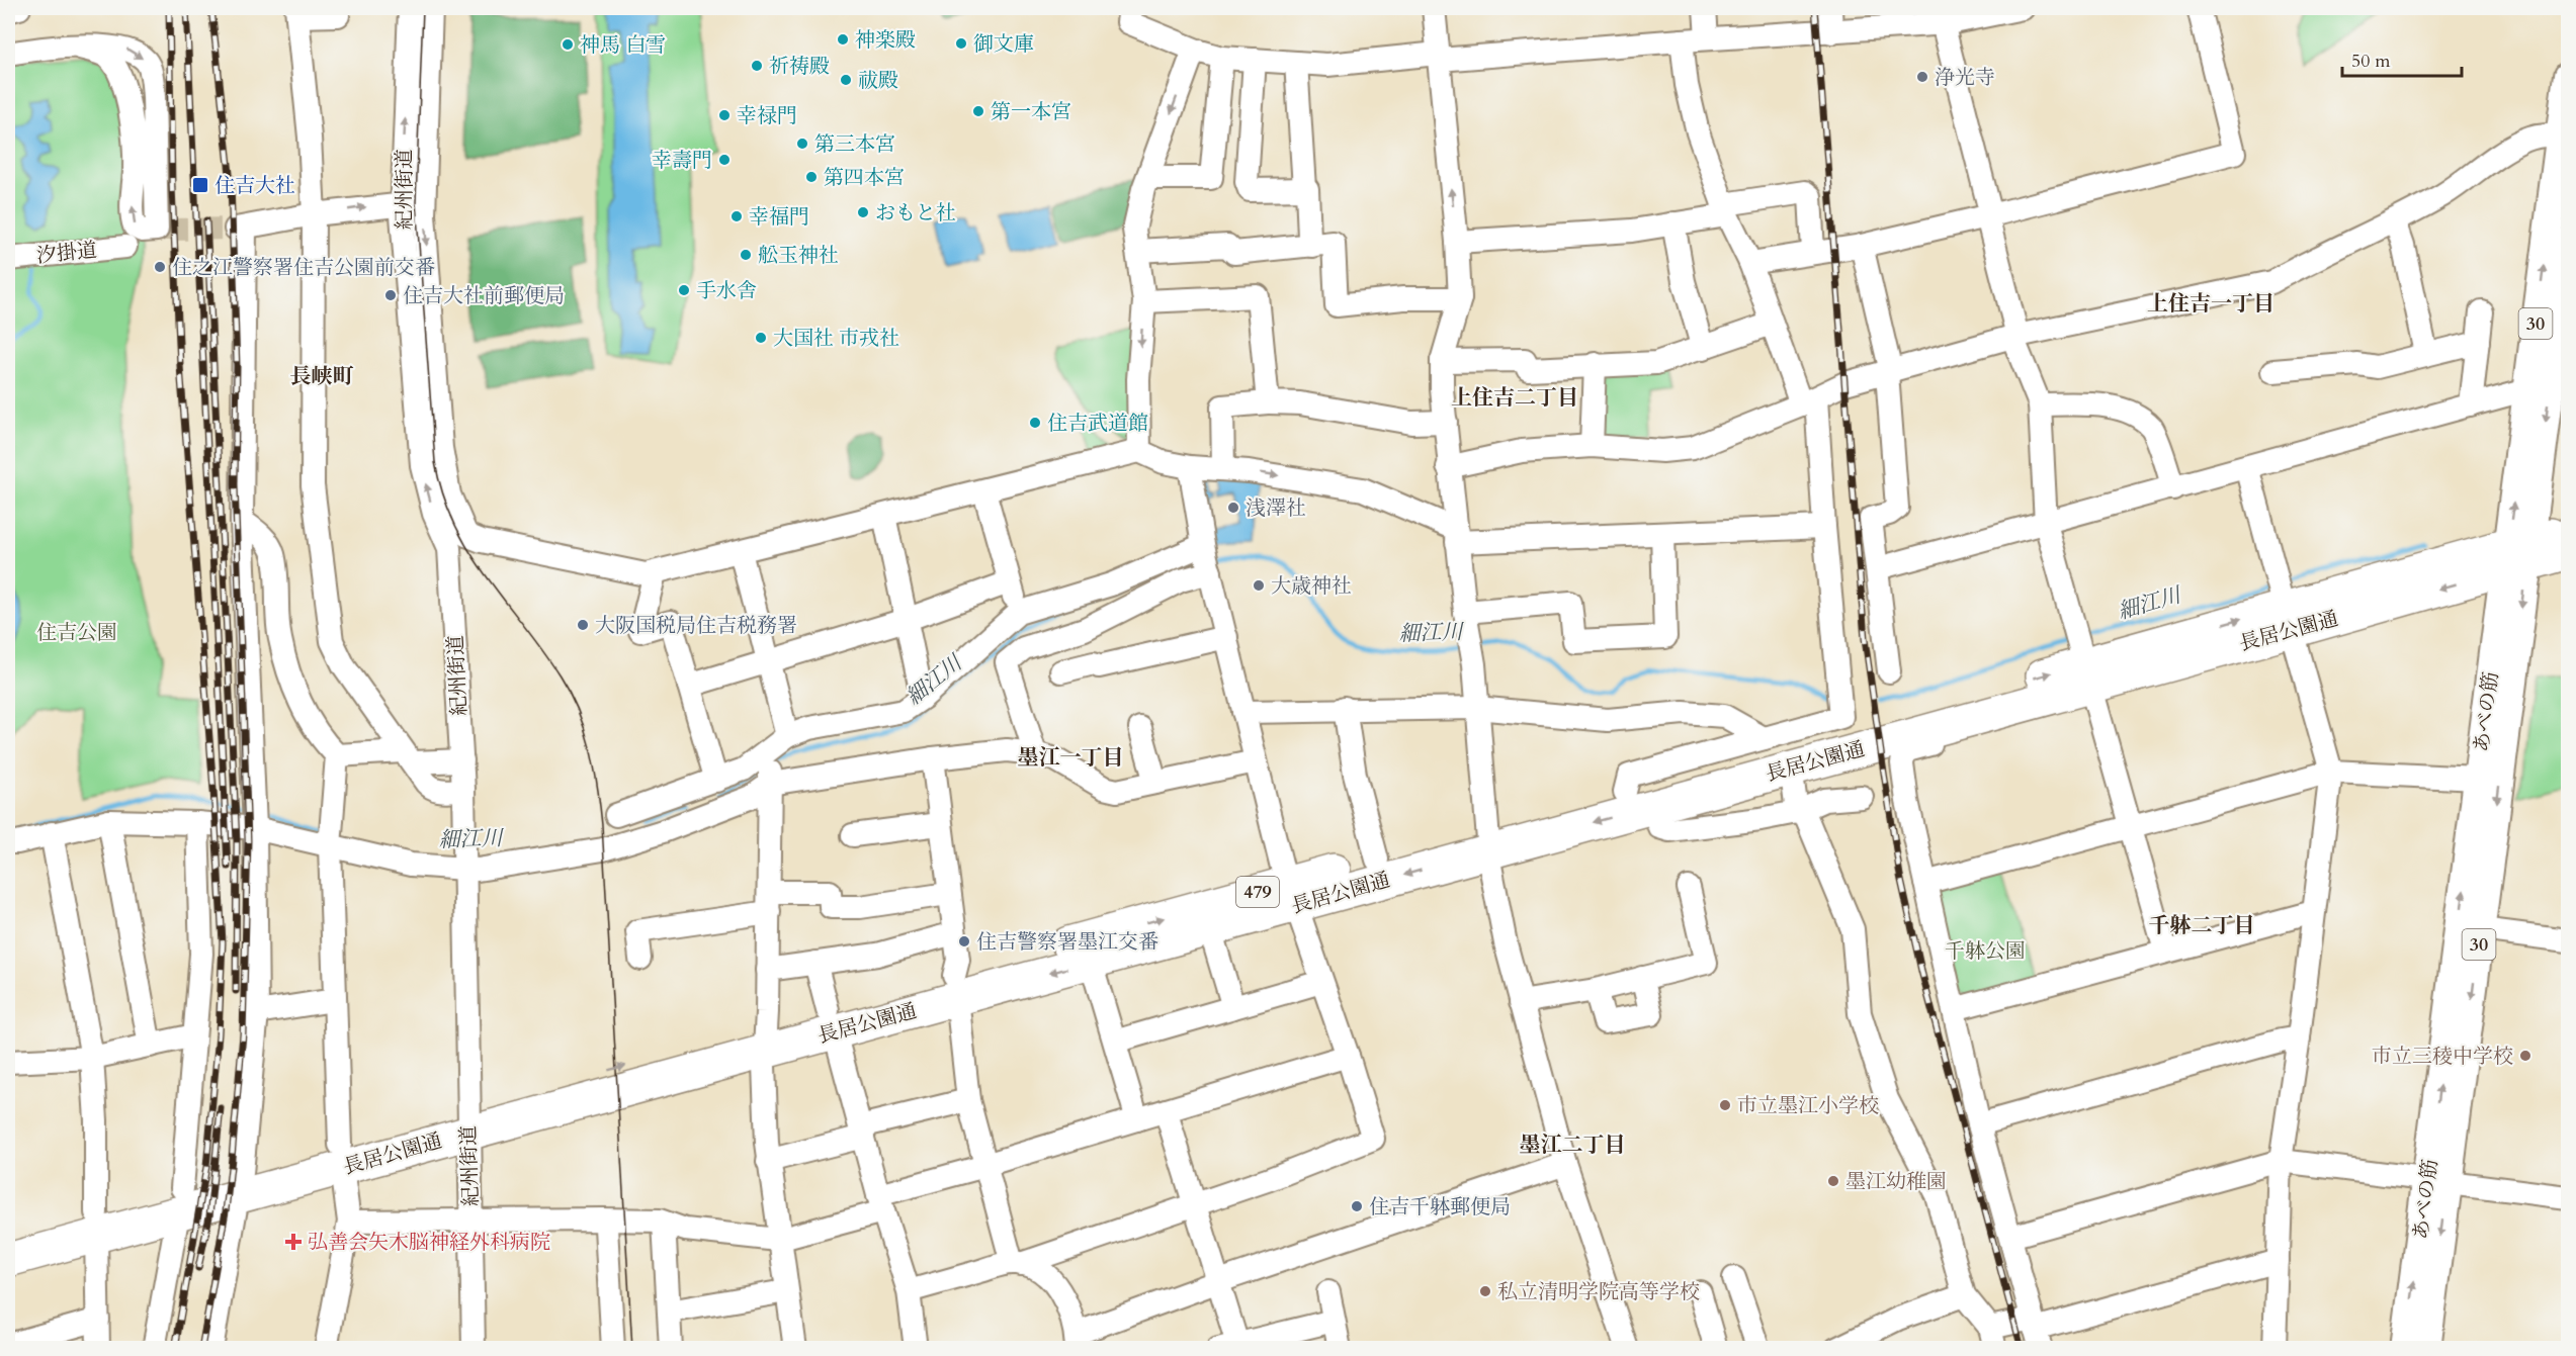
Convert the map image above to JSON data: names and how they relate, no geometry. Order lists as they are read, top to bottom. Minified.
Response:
{"streets":{"highway":["長居公園通","479"],"main road":["30","あべの筋"],"street":["紀州街道","汐掛道"]},"crossings":[["紀州街道","長居公園通"],["長居公園通","あべの筋"]],"districts":["上住吉一丁目","長峡町","上住吉二丁目","墨江一丁目","千躰二丁目","墨江二丁目"],"water":["細江川"],"parks":["住吉公園","千躰公園"],"places":{"other":["神楽殿","御文庫","神馬 白雪","祈祷殿","浄光寺","祓殿","第一本宮","幸禄門","第三本宮","幸壽門","第四本宮","おもと社","幸福門","舩玉神社","住之江警察署住吉公園前交番","手水舎","住吉大社前郵便局","大国社 市戎社","住吉武道館","浅澤社","大歳神社","大阪国税局住吉税務署","住吉警察署墨江交番","市立三稜中学校","市立墨江小学校","墨江幼稚園","住吉千躰郵便局","私立清明学院高等学校"],"transit":["住吉大社"],"health":["弘善会矢木脳神経外科病院"]},"scale_bar":"50 m"}
